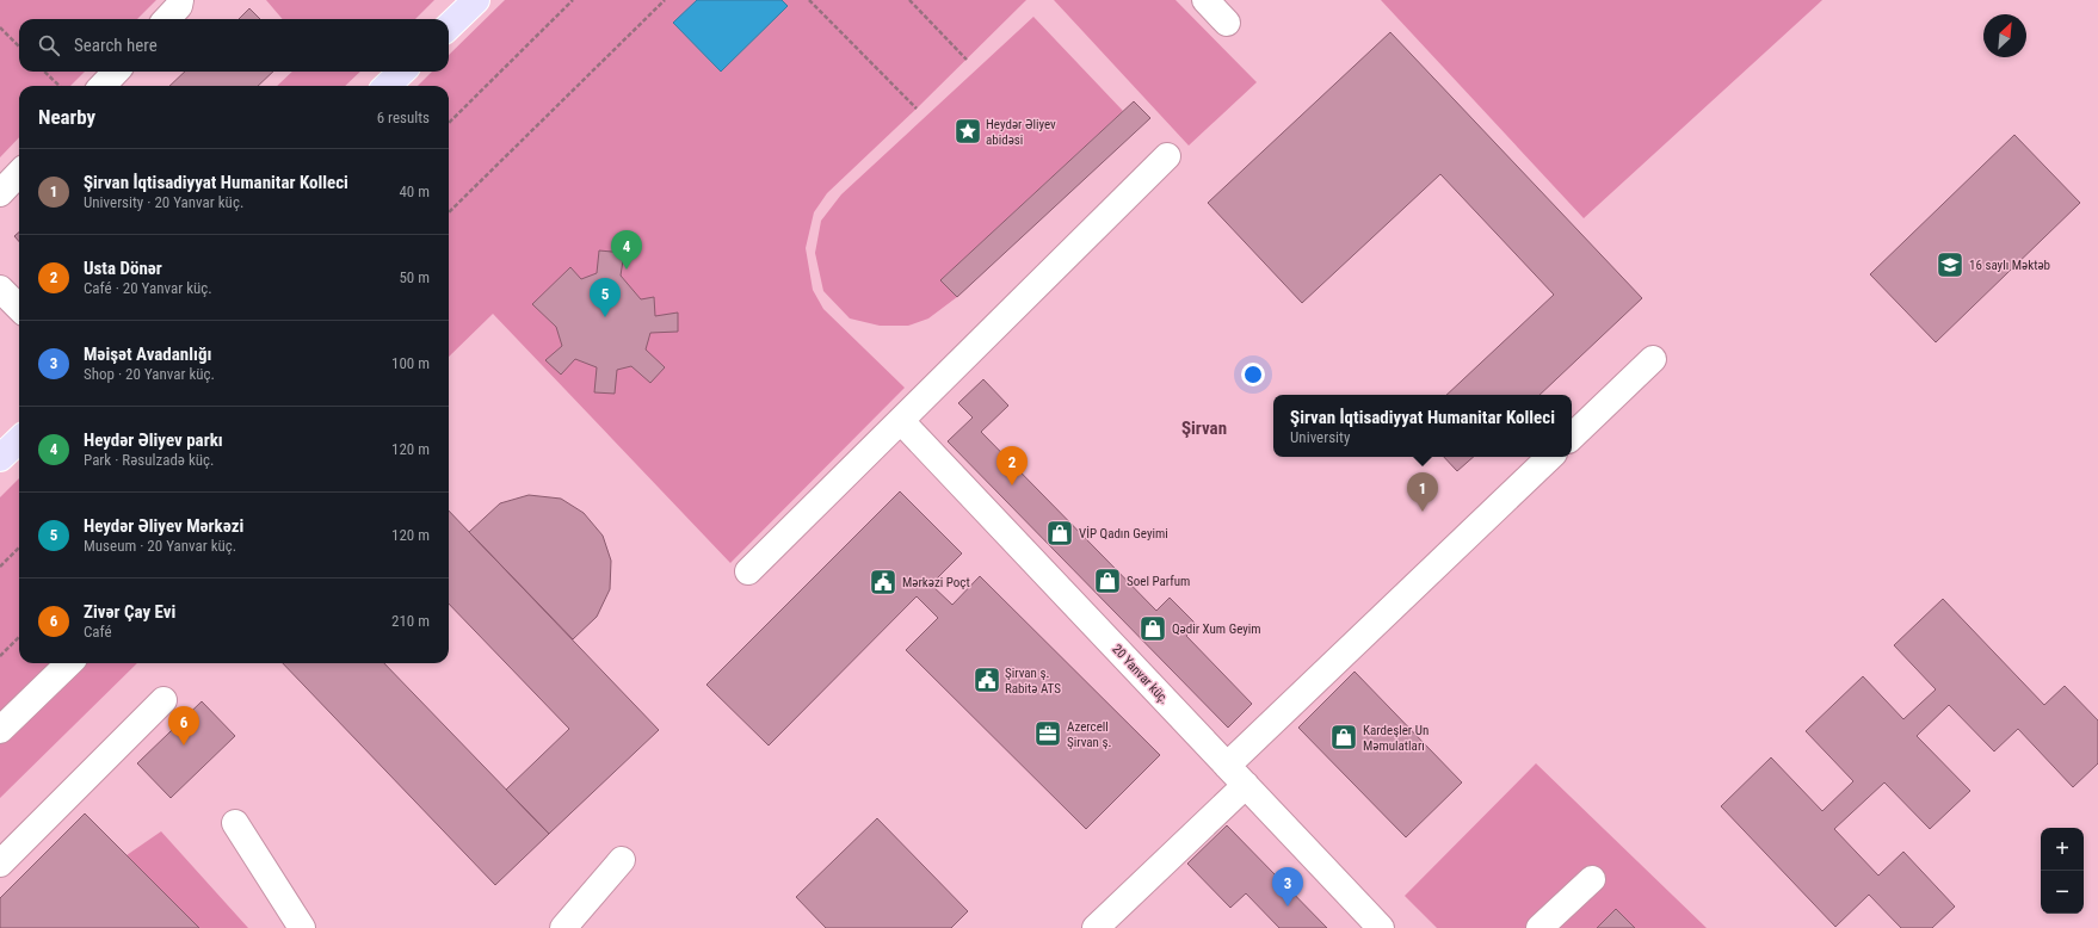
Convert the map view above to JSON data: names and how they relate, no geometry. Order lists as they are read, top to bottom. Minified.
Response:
{"streets":{"street":["20 Yanvar küç."]},"districts":["Şirvan"],"places":{"place":["Heydər Əliyev abidəsi"],"school or university":["16 saylı Məktəb"],"shop":["VİP Qadın Geyimi","Soel Parfum","Qədir Xum Geyim","Kardeşler Un Məmulatları"],"public building":["Mərkəzi Poçt","Şirvan ş. Rabitə ATS"],"office":["Azercell Şirvan ş."]},"north":"top right","page":{"search":"Search here","heading":["Nearby","6 results"],"list":[{"mark":"1","name":"Şirvan İqtisadiyyat Humanitar Kolleci","note":"University · 20 Yanvar küç.","value":"40 m"},{"mark":"2","name":"Usta Dönər","note":"Café · 20 Yanvar küç.","value":"50 m"},{"mark":"3","name":"Məişət Avadanlığı","note":"Shop · 20 Yanvar küç.","value":"100 m"},{"mark":"4","name":"Heydər Əliyev parkı","note":"Park · Rəsulzadə küç.","value":"120 m"},{"mark":"5","name":"Heydər Əliyev Mərkəzi","note":"Museum · 20 Yanvar küç.","value":"120 m"},{"mark":"6","name":"Zivər Çay Evi","note":"Café","value":"210 m"}],"pins":["4","5","2","1","6","3"],"popup":["Şirvan İqtisadiyyat Humanitar Kolleci","University"],"map_buttons":["+","−"]}}
